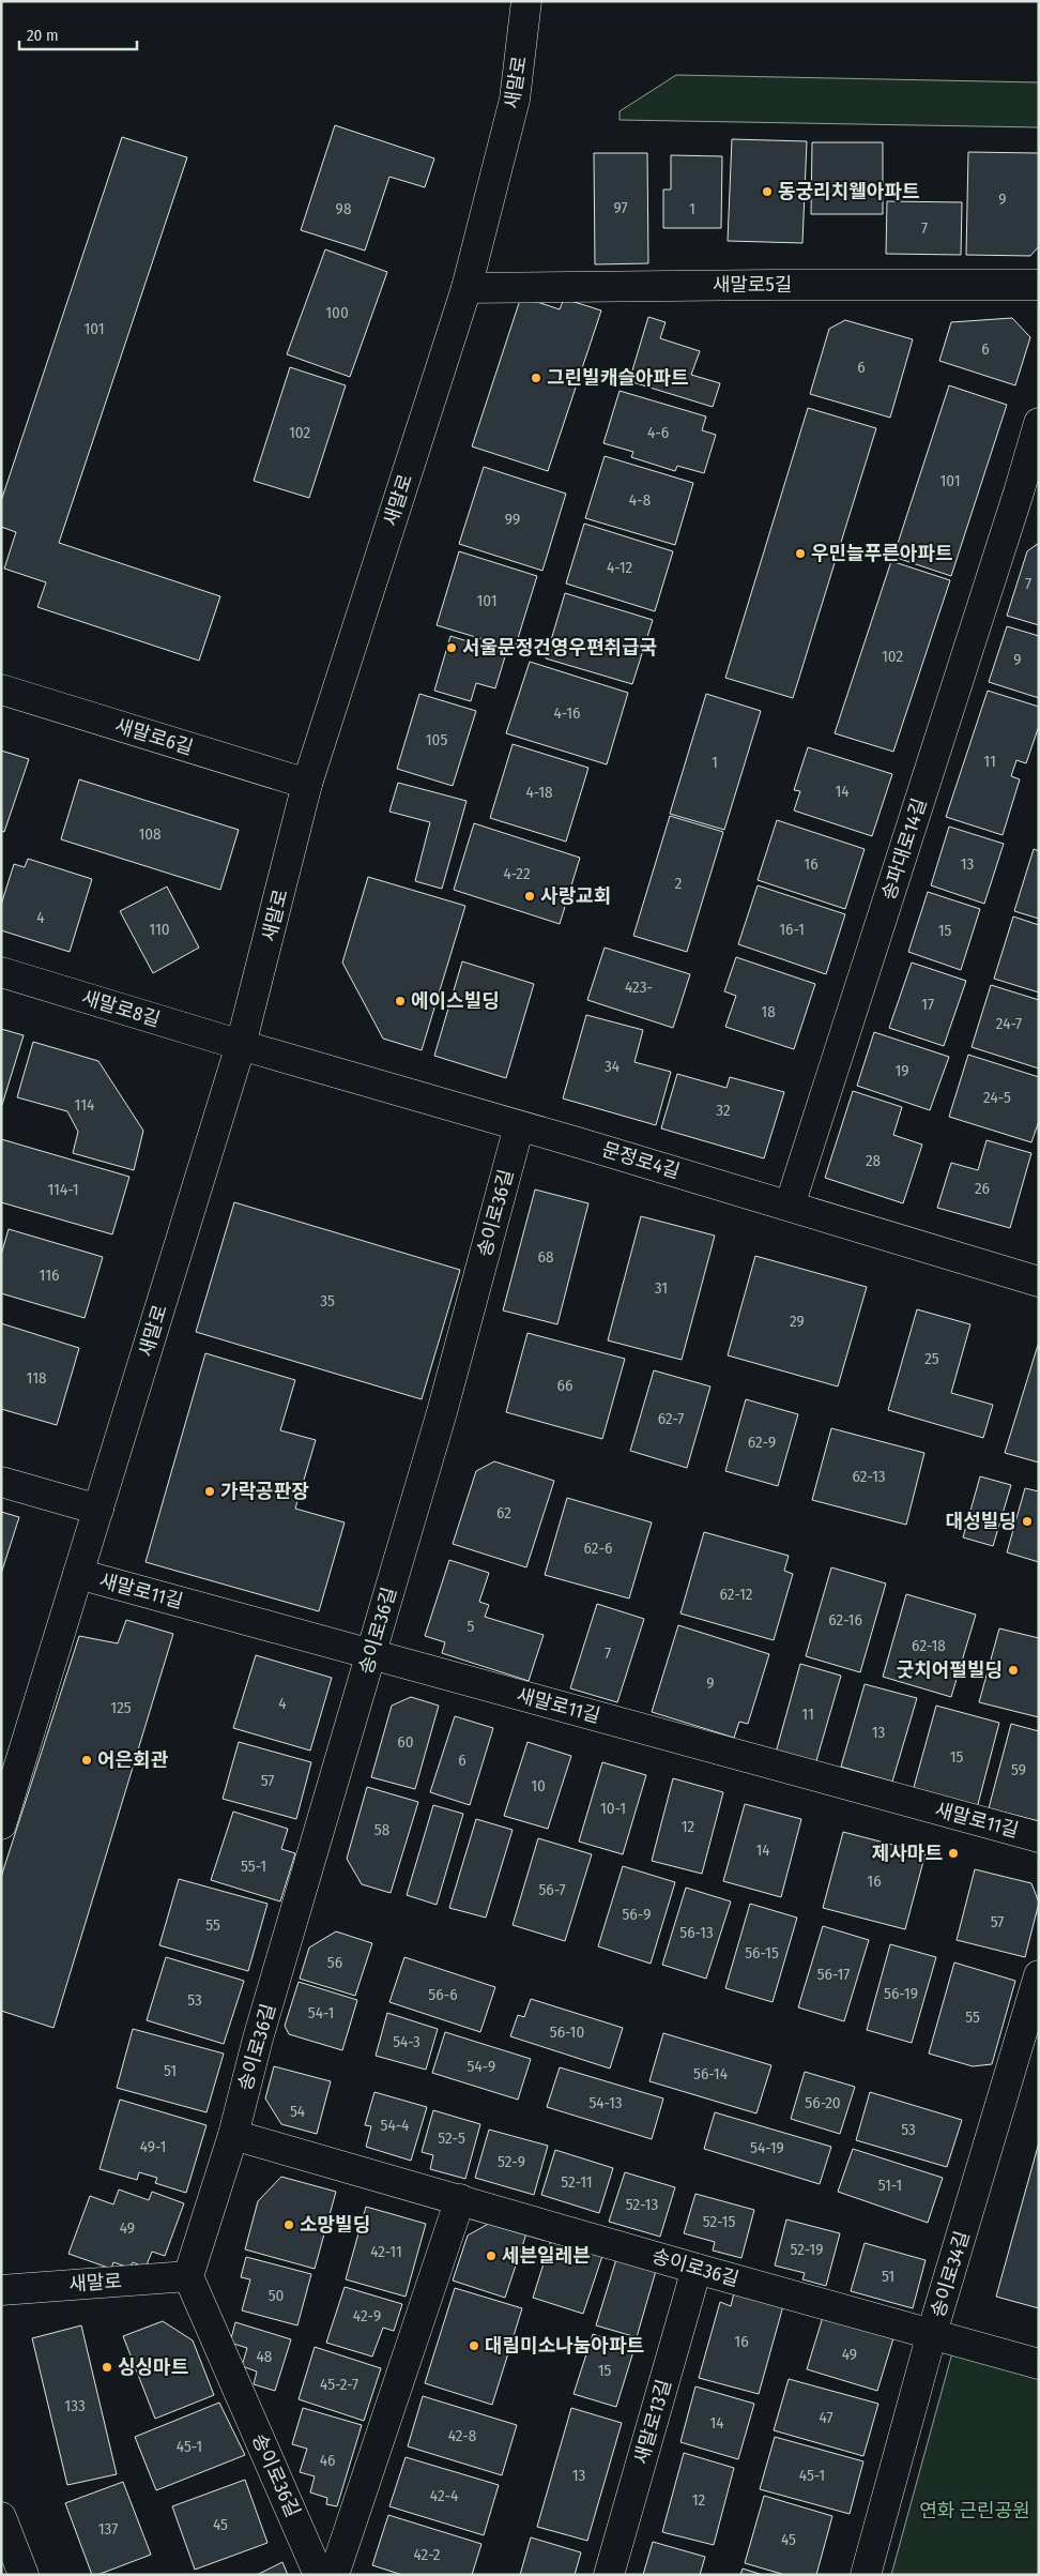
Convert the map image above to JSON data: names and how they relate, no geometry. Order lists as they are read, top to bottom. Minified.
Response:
{"streets":{"street":["새말로","새말로5길","새말로6길","송파대로14길","새말로8길","문정로4길","송이로36길","새말로11길","송이로34길","새말로13길"]},"crossings":[["새말로","새말로5길"],["새말로","새말로6길"],["새말로","새말로8길"],["새말로","문정로4길"],["새말로","송이로36길"],["새말로","새말로11길"],["송파대로14길","문정로4길"],["새말로8길","문정로4길"],["문정로4길","송이로36길"],["송이로36길","새말로11길"],["송이로36길","송이로34길"],["송이로36길","새말로13길"]],"parks":["연화 근린공원"],"places":["동궁리치웰아파트","그린빌캐슬아파트","우민늘푸른아파트","서울문정건영우편취급국","사랑교회","에이스빌딩","가락공판장","대성빌딩","굿치어펄빌딩","어은회관","제사마트","소망빌딩","세븐일레븐","대림미소나눔아파트","싱싱마트"],"house_numbers":["9","97","98","1","7","100","101","6","6","102","4-6","101","4-8","99","4-12","7","101","102","9","4-16","105","11","1","14","4-18","108","16","13","4-22","2","4","110","16-1","15","423-","17","18","24-7","34","19","24-5","114","32","28","26","114-1","68","116","31","35","29","25","118","66","62-7","62-9","62-13","62","62-6","62-12","62-16","5","62-18","7","9","4","125","11","13","60","15","6","59","57","10","10-1","12","58","14","55-1","16","56-7","56-9","57","55","56-13","56-15","56","56-17","56-19","56-6","53","54-1","55","56-10","54-3","54-9","51","56-14","54-13","56-20","54","54-4","53","52-5","49-1","54-19","52-9","52-11","51-1","52-13","52-15","49","52-19","42-11","51","50","42-9","16","49","48","15","45-2-7","133","47","14","42-8","45-1","46","13","45-1","42-4","12","45","137","45","42-2"],"scale_bar":"20 m"}
